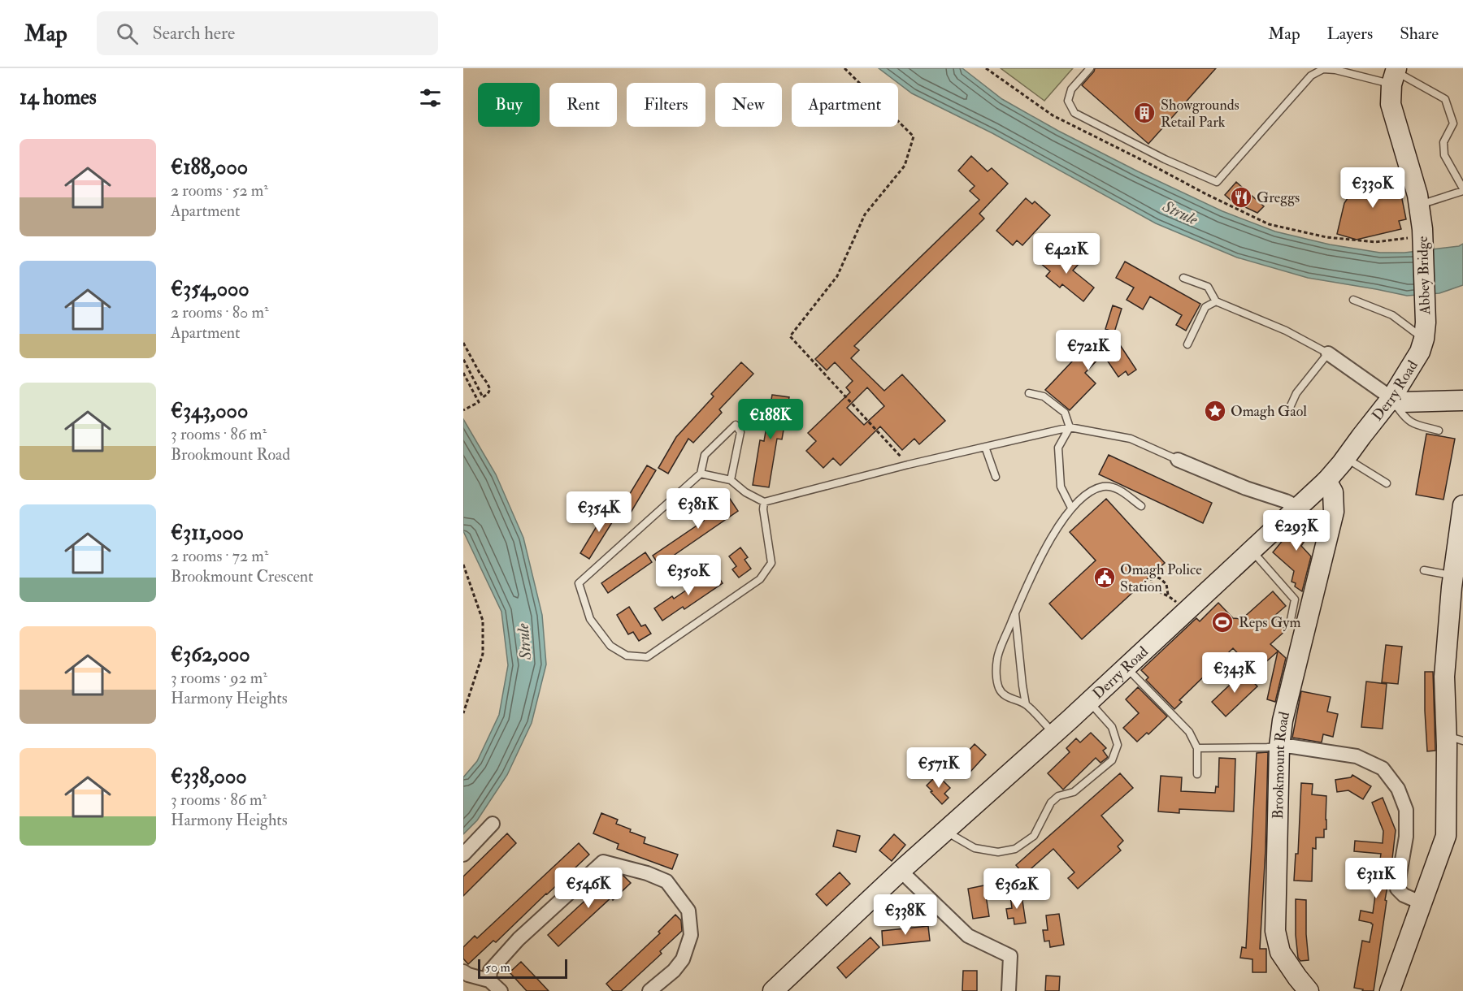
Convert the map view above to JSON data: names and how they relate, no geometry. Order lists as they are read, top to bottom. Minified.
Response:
{"streets":{"main road":["Abbey Bridge","Derry Road","Brookmount Road"]},"crossings":[["Abbey Bridge","Derry Road"],["Derry Road","Brookmount Road"]],"water":["Strule"],"places":{"building":["Showgrounds Retail Park"],"restaurant":["Greggs"],"place":["Omagh Gaol"],"public building":["Omagh Police Station"],"sports":["Reps Gym"]},"scale_bar":"50 m","page":{"header":"Map","search":"Search here","nav":["Map","Layers","Share"],"heading":"14 homes","chip":["Buy","Rent","Filters","New","Apartment"],"list":[{"name":"€188,000","note":"2 rooms · 52 m² · Apartment"},{"name":"€354,000","note":"2 rooms · 80 m² · Apartment"},{"name":"€343,000","note":"3 rooms · 86 m² · Brookmount Road"},{"name":"€311,000","note":"2 rooms · 72 m² · Brookmount Crescent"},{"name":"€362,000","note":"3 rooms · 92 m² · Harmony Heights"},{"name":"€338,000","note":"3 rooms · 86 m² · Harmony Heights"}],"price":["€330K","€421K","€721K","€188K","€381K","€354K","€293K","€350K","€343K","€571K","€311K","€546K","€362K","€338K"],"scale":"50 m"}}
